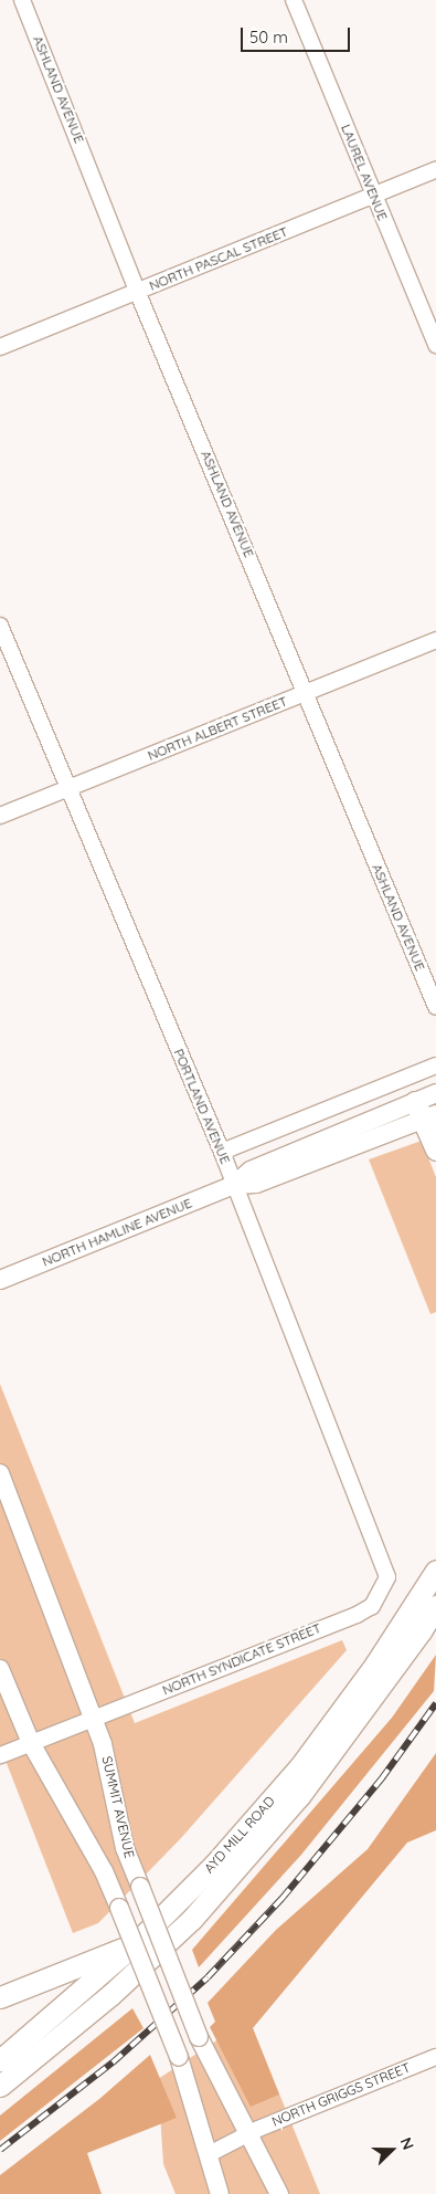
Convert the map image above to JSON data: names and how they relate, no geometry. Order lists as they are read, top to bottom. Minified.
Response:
{"streets":{"main road":["AYD MILL ROAD"],"street":["ASHLAND AVENUE","LAUREL AVENUE","NORTH PASCAL STREET","NORTH ALBERT STREET","PORTLAND AVENUE","NORTH HAMLINE AVENUE","NORTH SYNDICATE STREET","SUMMIT AVENUE","NORTH GRIGGS STREET"]},"crossings":[["ASHLAND AVENUE","NORTH PASCAL STREET"],["ASHLAND AVENUE","NORTH ALBERT STREET"],["LAUREL AVENUE","NORTH PASCAL STREET"],["NORTH ALBERT STREET","PORTLAND AVENUE"],["PORTLAND AVENUE","NORTH HAMLINE AVENUE"],["PORTLAND AVENUE","NORTH SYNDICATE STREET"],["NORTH SYNDICATE STREET","SUMMIT AVENUE"],["SUMMIT AVENUE","NORTH GRIGGS STREET"]],"scale_bar":"50 m","north":"right"}
